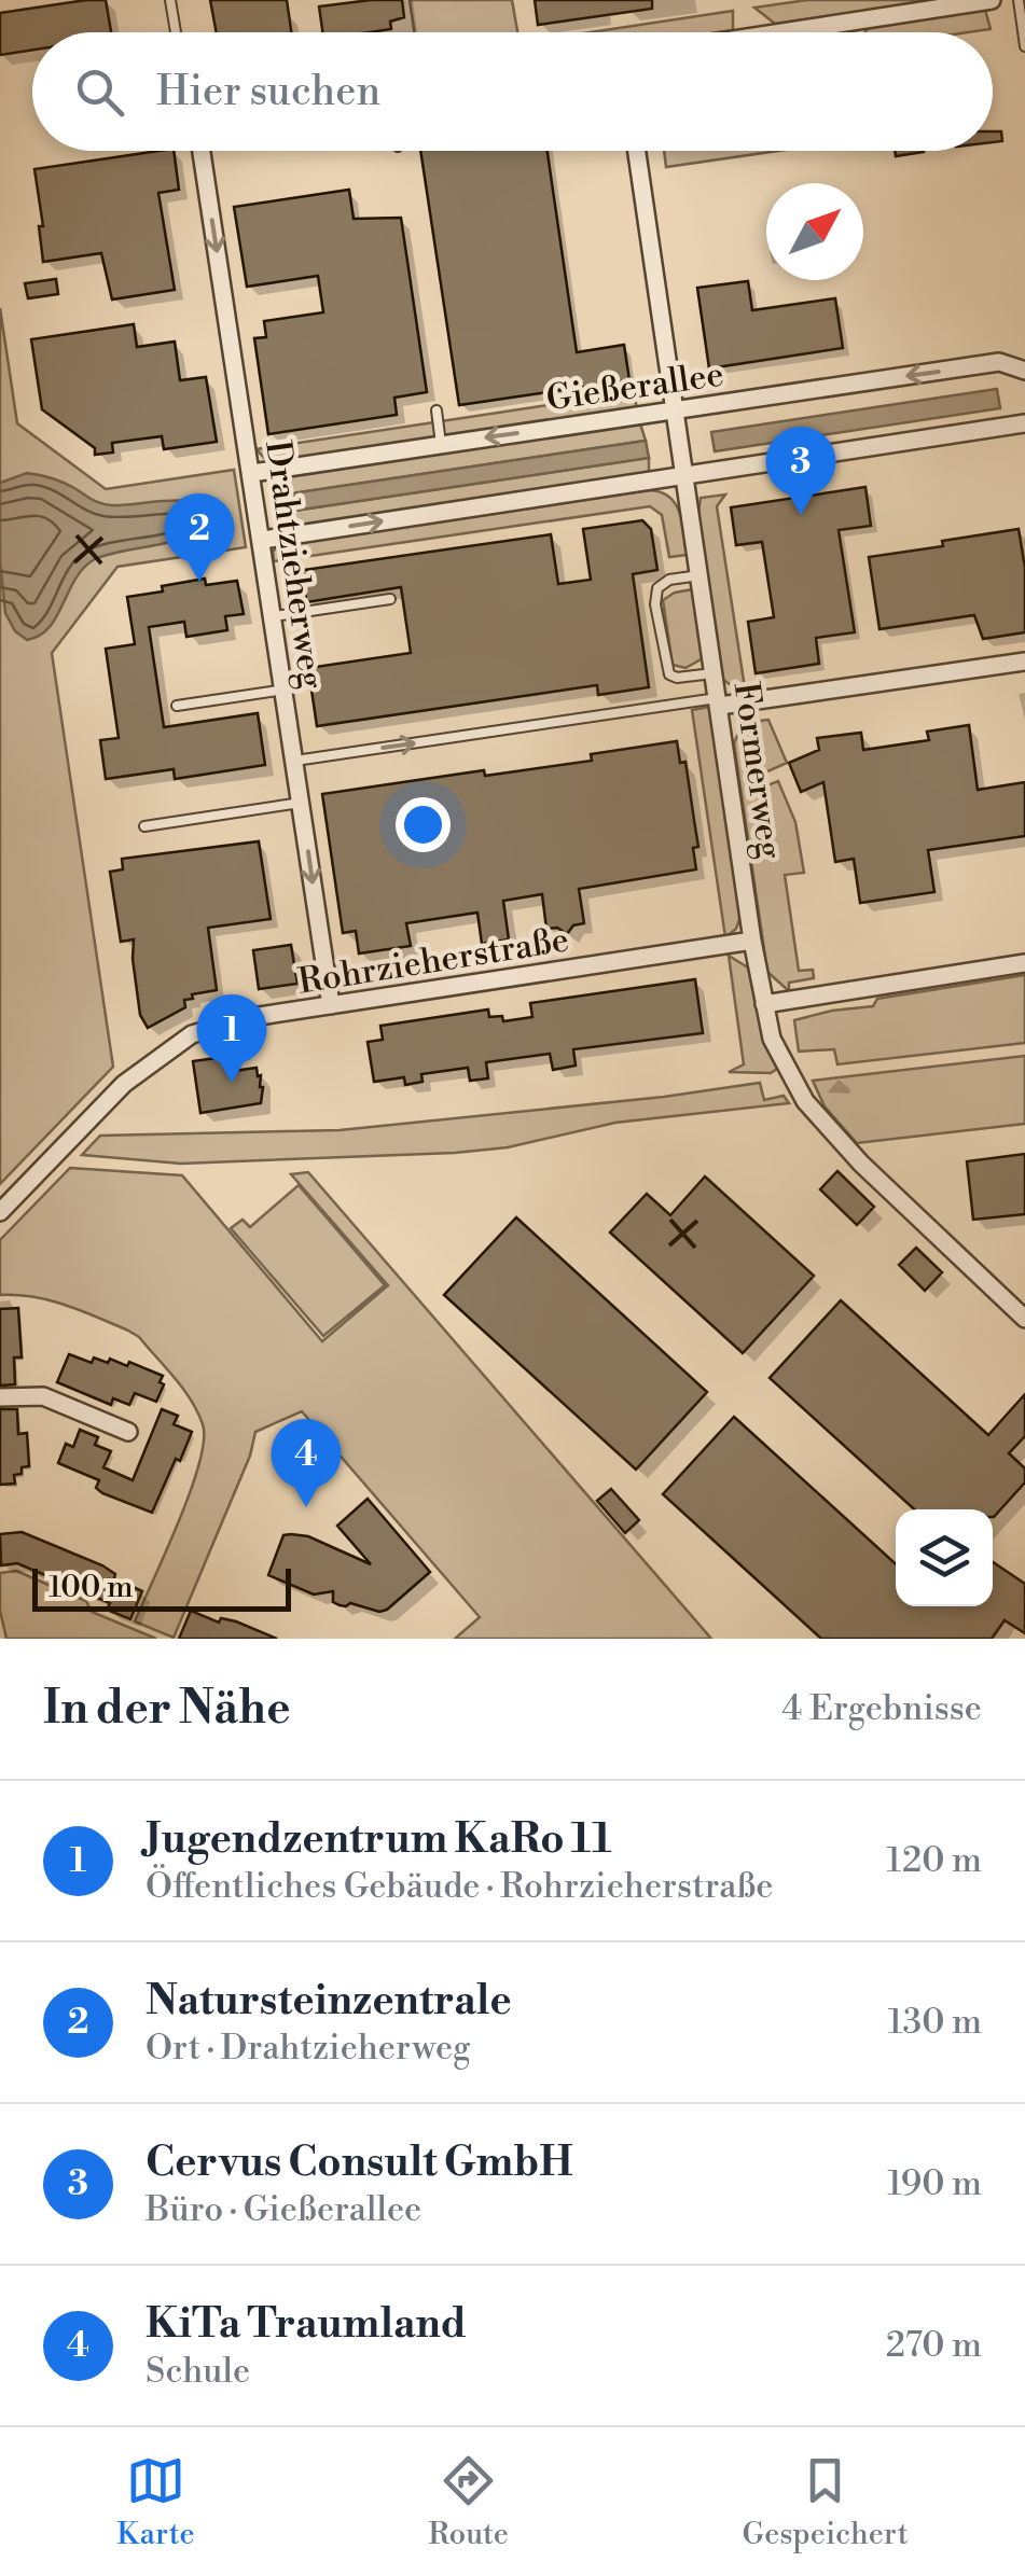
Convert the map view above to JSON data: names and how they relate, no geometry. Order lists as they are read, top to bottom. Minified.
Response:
{"streets":{"street":["Gießerallee","Drahtzieherweg","Formerweg","Rohrzieherstraße"]},"crossings":[["Gießerallee","Drahtzieherweg"],["Gießerallee","Formerweg"],["Drahtzieherweg","Rohrzieherstraße"],["Formerweg","Rohrzieherstraße"]],"one_way":["Drahtzieherweg"],"scale_bar":"100 m","north":"top right","page":{"search":"Hier suchen","pins":["3","2","1","4"],"scale":"100 m","heading":["In der Nähe","4 Ergebnisse"],"list":[{"mark":"1","name":"Jugendzentrum KaRo 11","note":"Öffentliches Gebäude · Rohrzieherstraße","value":"120 m"},{"mark":"2","name":"Natursteinzentrale","note":"Ort · Drahtzieherweg","value":"130 m"},{"mark":"3","name":"Cervus Consult GmbH","note":"Büro · Gießerallee","value":"190 m"},{"mark":"4","name":"KiTa Traumland","note":"Schule","value":"270 m"}],"nav":["Karte","Route","Gespeichert"]}}
